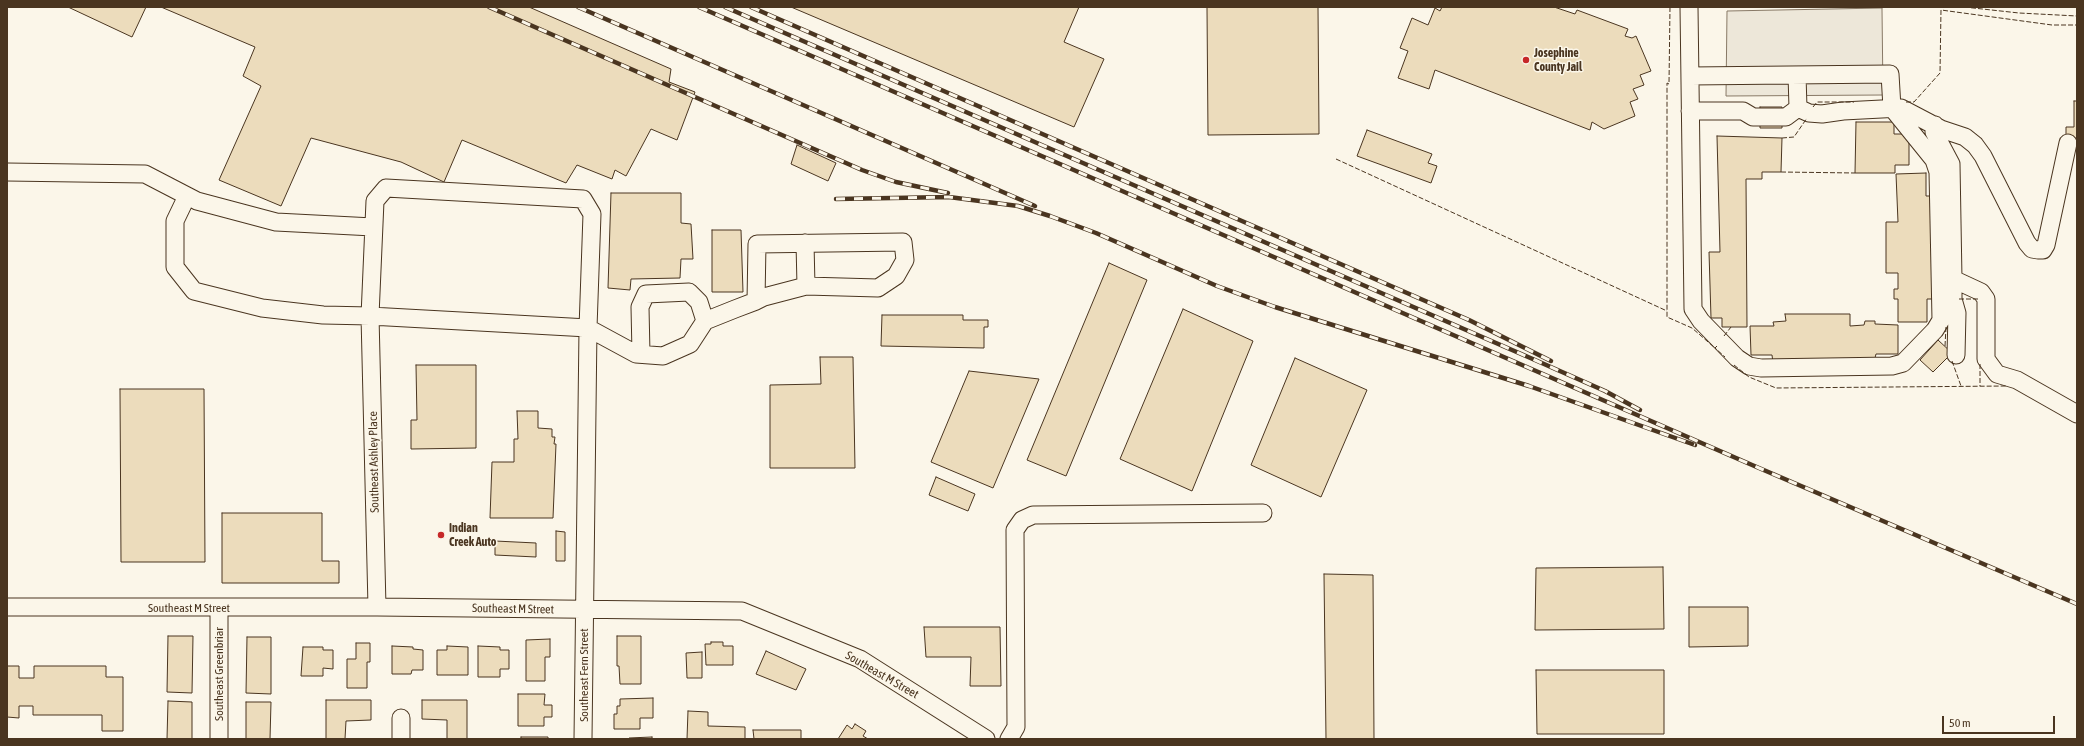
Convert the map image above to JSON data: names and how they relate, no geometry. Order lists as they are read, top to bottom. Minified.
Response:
{"streets":{"street":["Southeast Ashley Place","Southeast M Street","Southeast Greenbriar","Southeast Fern Street"]},"crossings":[["Southeast Ashley Place","Southeast M Street"],["Southeast Ashley Place","Southeast Fern Street"],["Southeast M Street","Southeast Greenbriar"],["Southeast M Street","Southeast Fern Street"]],"places":["Josephine County Jail","Indian Creek Auto"],"scale_bar":"50 m"}
